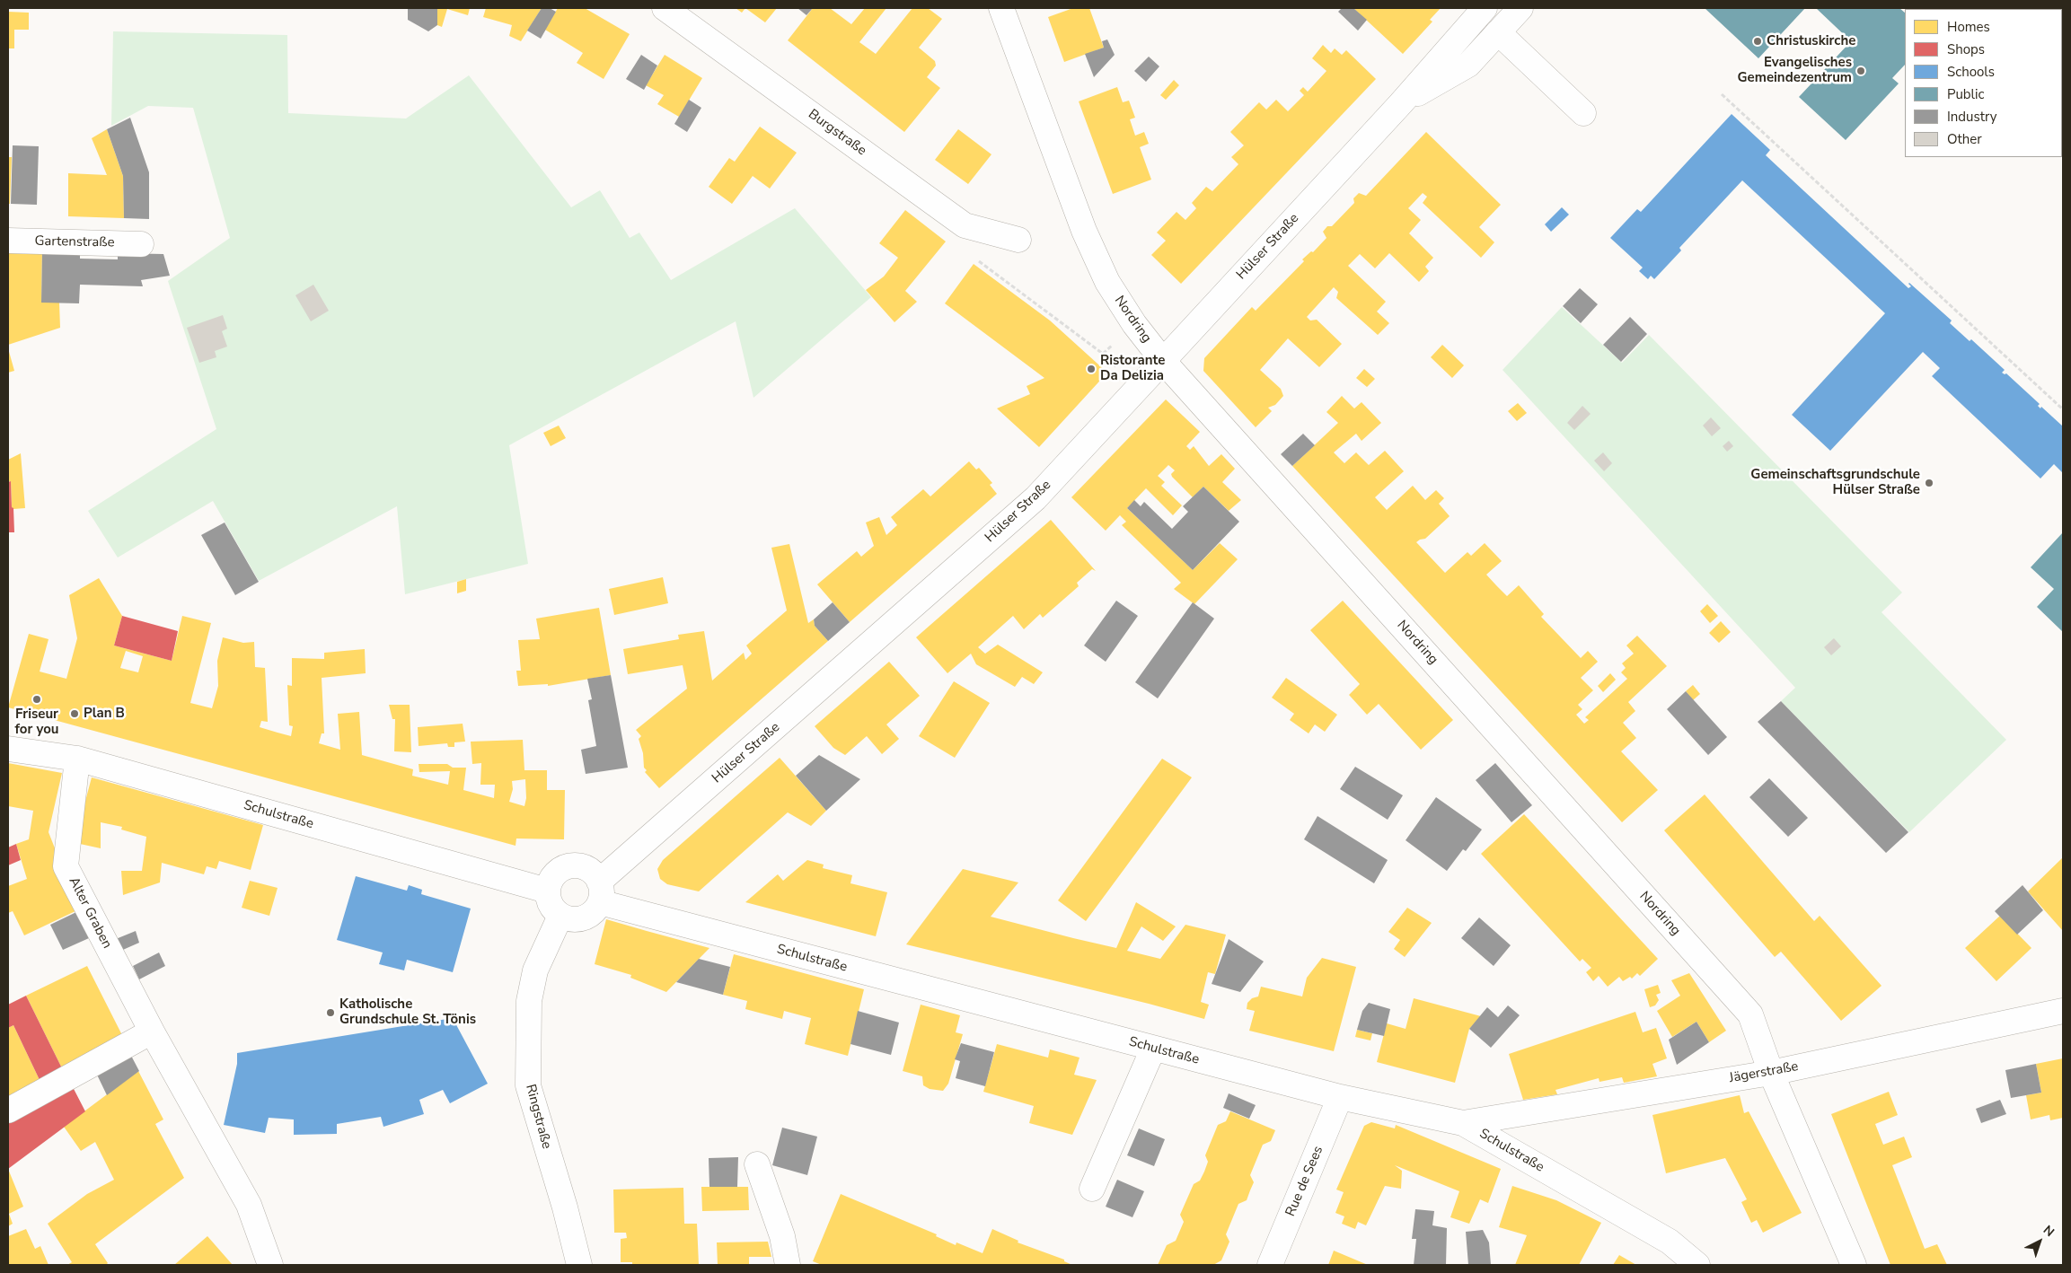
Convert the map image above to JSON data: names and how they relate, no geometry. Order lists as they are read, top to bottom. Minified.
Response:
{"streets":{"street":["Burgstraße","Gartenstraße","Hülser Straße","Nordring","Schulstraße","Alter Graben","Jägerstraße","Ringstraße","Rue de Sees"]},"crossings":[["Hülser Straße","Nordring"],["Hülser Straße","Schulstraße"],["Hülser Straße","Ringstraße"],["Nordring","Jägerstraße"],["Schulstraße","Alter Graben"],["Schulstraße","Jägerstraße"],["Schulstraße","Ringstraße"],["Schulstraße","Rue de Sees"]],"places":["Christuskirche","Evangelisches Gemeindezentrum","Ristorante Da Delizia","Gemeinschaftsgrundschule Hülser Straße","Friseur for you","Plan B","Katholische Grundschule St. Tönis"],"legend":["Homes","Shops","Schools","Public","Industry","Other"],"north":"top right"}
